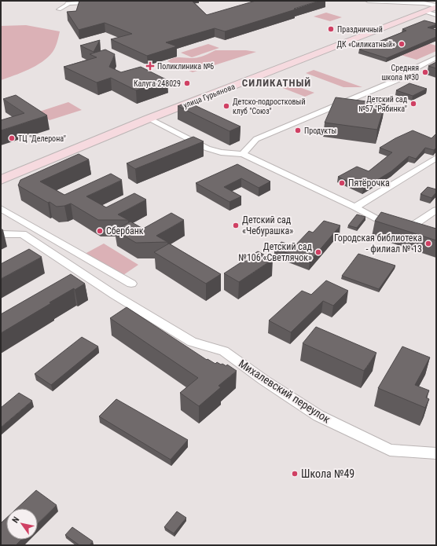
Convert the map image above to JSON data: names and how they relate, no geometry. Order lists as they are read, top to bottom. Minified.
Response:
{"streets":{"street":["улица Гурьянова","Михалевский переулок"]},"districts":["СИЛИКАТНЫЙ"],"places":{"other":["Праздничный","ДК «Силикатный»","Средняя школа №30","Калуга 248029","Детский сад №57 \"Рябинка\"","Детско-подростковый клуб \"Союз\"","Продукты","ТЦ \"Делерона\"","Пятёрочка","Детский сад «Чебурашка»","Сбербанк","Городская библиотека - филиал № 13","Детский сад №106 «Светлячок»","Школа №49"],"health":["Поликлиника №6"]},"north":"top left"}
